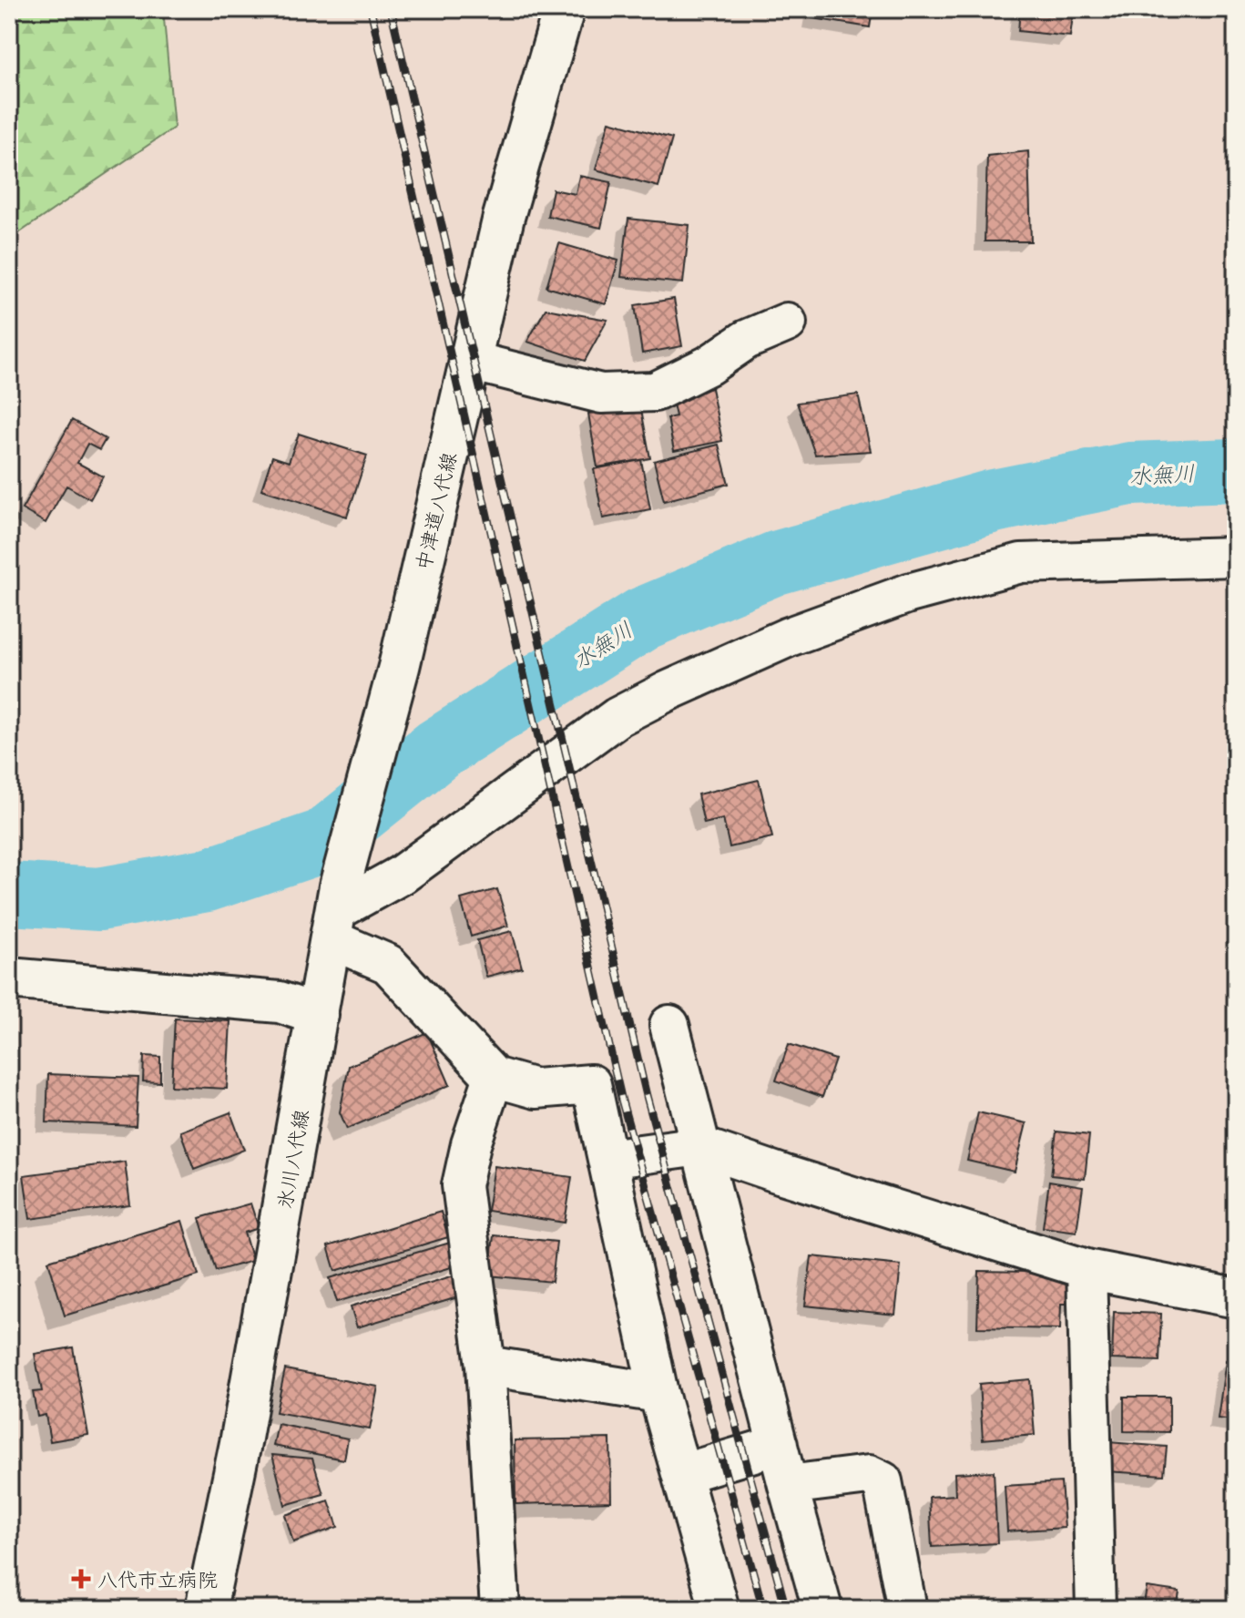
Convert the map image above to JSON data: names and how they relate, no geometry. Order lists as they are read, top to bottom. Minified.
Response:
{"streets":{"main road":["中津道八代線","氷川八代線"]},"crossings":[["中津道八代線","氷川八代線"]],"water":["水無川"],"places":{"health":["八代市立病院"]}}
